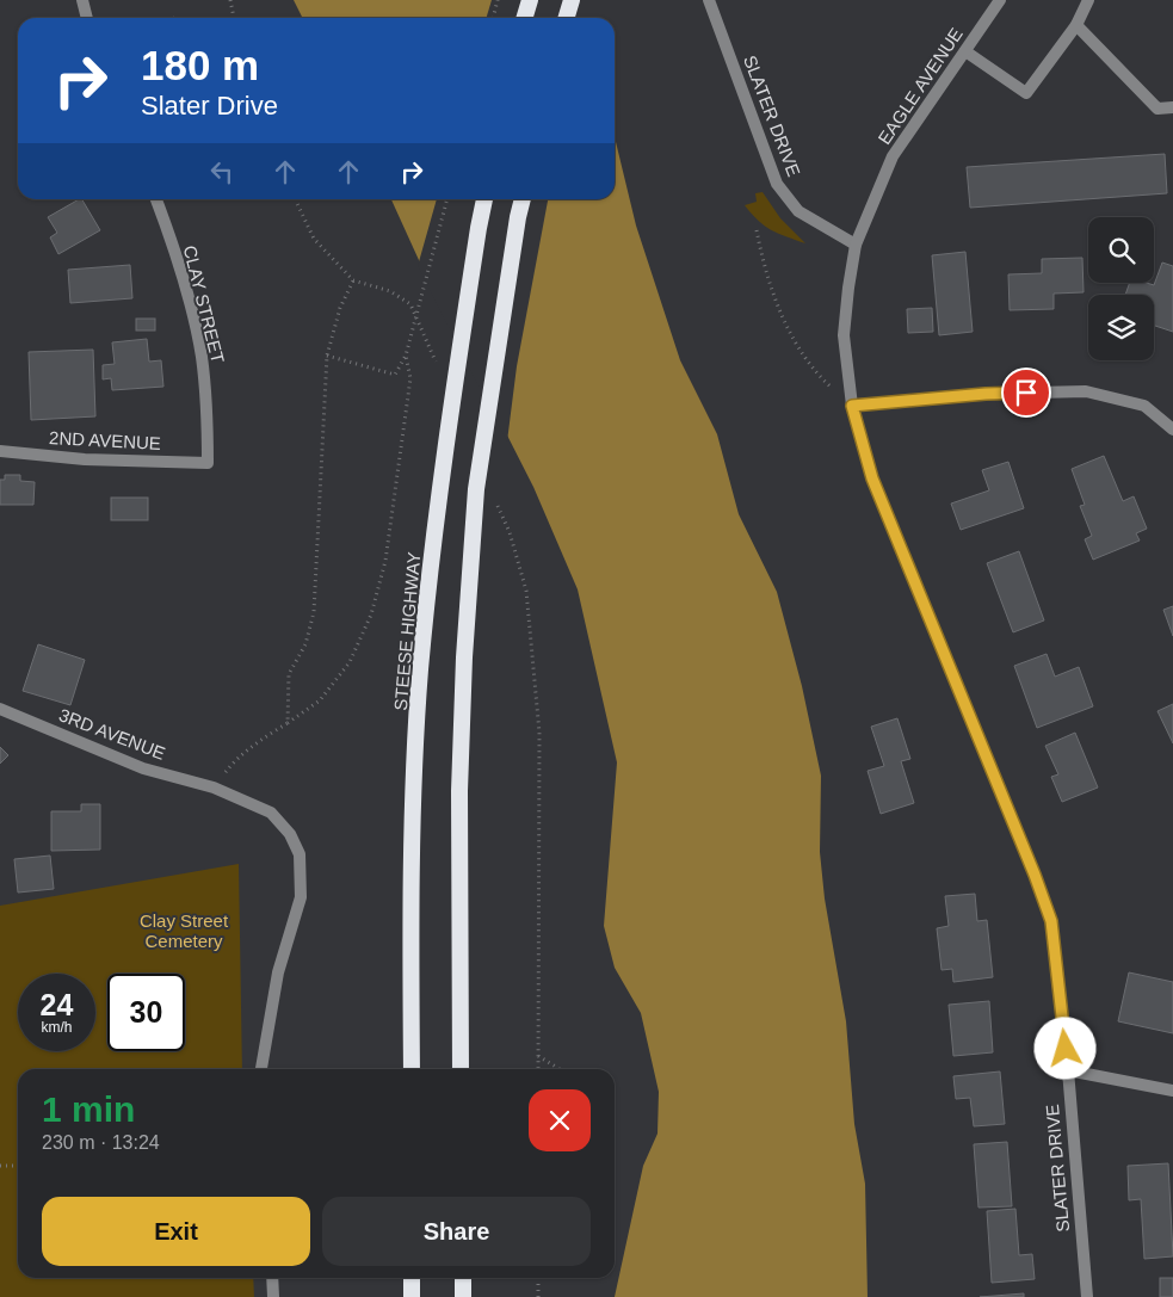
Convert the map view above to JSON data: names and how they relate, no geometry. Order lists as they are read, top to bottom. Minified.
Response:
{"streets":{"highway":["STEESE HIGHWAY"],"street":["EAGLE AVENUE","SLATER DRIVE","CLAY STREET","2ND AVENUE","3RD AVENUE"]},"crossings":[["EAGLE AVENUE","SLATER DRIVE"],["CLAY STREET","2ND AVENUE"]],"parks":["Clay Street Cemetery"],"page":{"turn":["180 m","Slater Drive"],"speed":"24 km/h","limit":"30","heading":["1 min","230 m · 13:24"],"buttons":["Exit","Share"]}}
